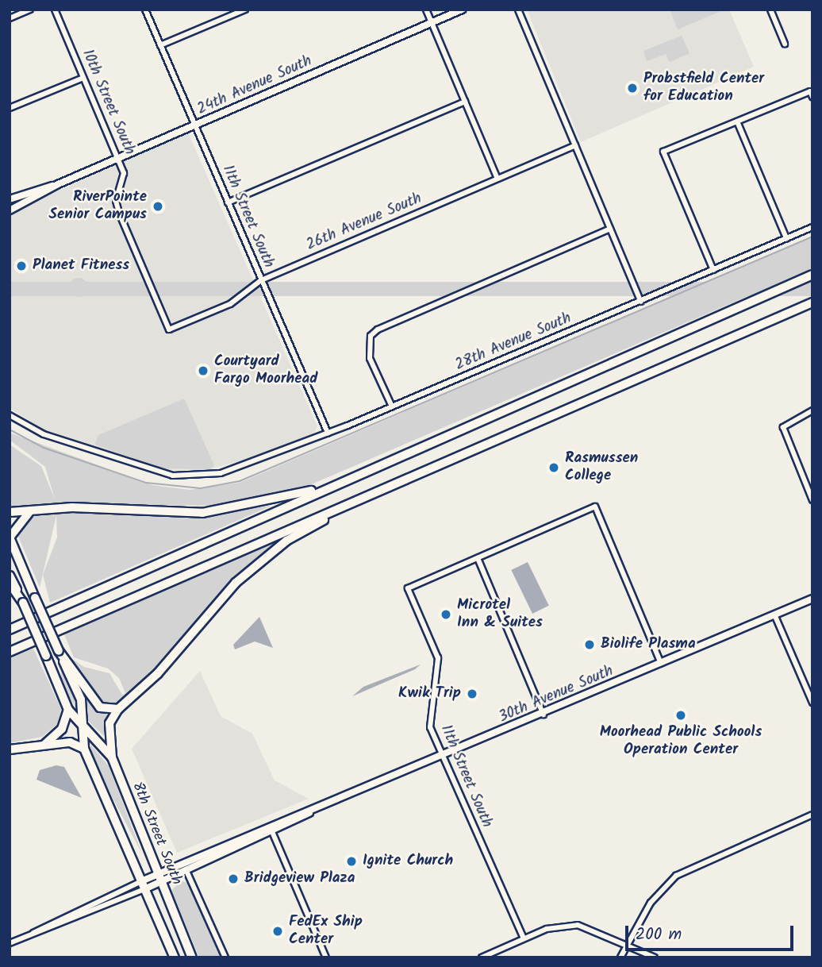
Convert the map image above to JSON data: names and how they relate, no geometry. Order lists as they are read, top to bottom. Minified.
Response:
{"streets":{"main road":["8th Street South"],"street":["24th Avenue South","10th Street South","11th Street South","26th Avenue South","28th Avenue South","30th Avenue South"]},"crossings":[["24th Avenue South","10th Street South"],["24th Avenue South","11th Street South"],["10th Street South","26th Avenue South"],["11th Street South","26th Avenue South"],["11th Street South","28th Avenue South"],["11th Street South","30th Avenue South"],["30th Avenue South","8th Street South"]],"places":["Probstfield Center for Education","RiverPointe Senior Campus","Planet Fitness","Courtyard Fargo Moorhead","Rasmussen College","Microtel Inn & Suites","Biolife Plasma","Kwik Trip","Moorhead Public Schools Operation Center","Ignite Church","Bridgeview Plaza","FedEx Ship Center"],"scale_bar":"200 m"}
